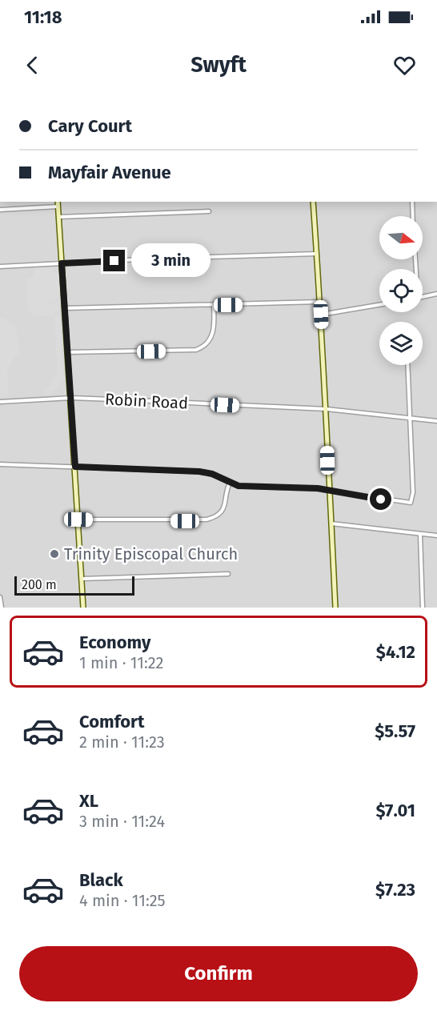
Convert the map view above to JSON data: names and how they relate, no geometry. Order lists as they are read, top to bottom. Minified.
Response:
{"streets":{"street":["Robin Road"]},"places":["Trinity Episcopal Church"],"scale_bar":"200 m","north":"right","page":{"status":"11:18","header":"Swyft","banner":["Cary Court","Mayfair Avenue"],"bubble":"3 min","scale":"200 m","list":[{"name":"Economy","note":"1 min · 11:22","value":"$4.12"},{"name":"Comfort","note":"2 min · 11:23","value":"$5.57"},{"name":"XL","note":"3 min · 11:24","value":"$7.01"},{"name":"Black","note":"4 min · 11:25","value":"$7.23"}],"buttons":"Confirm"}}
